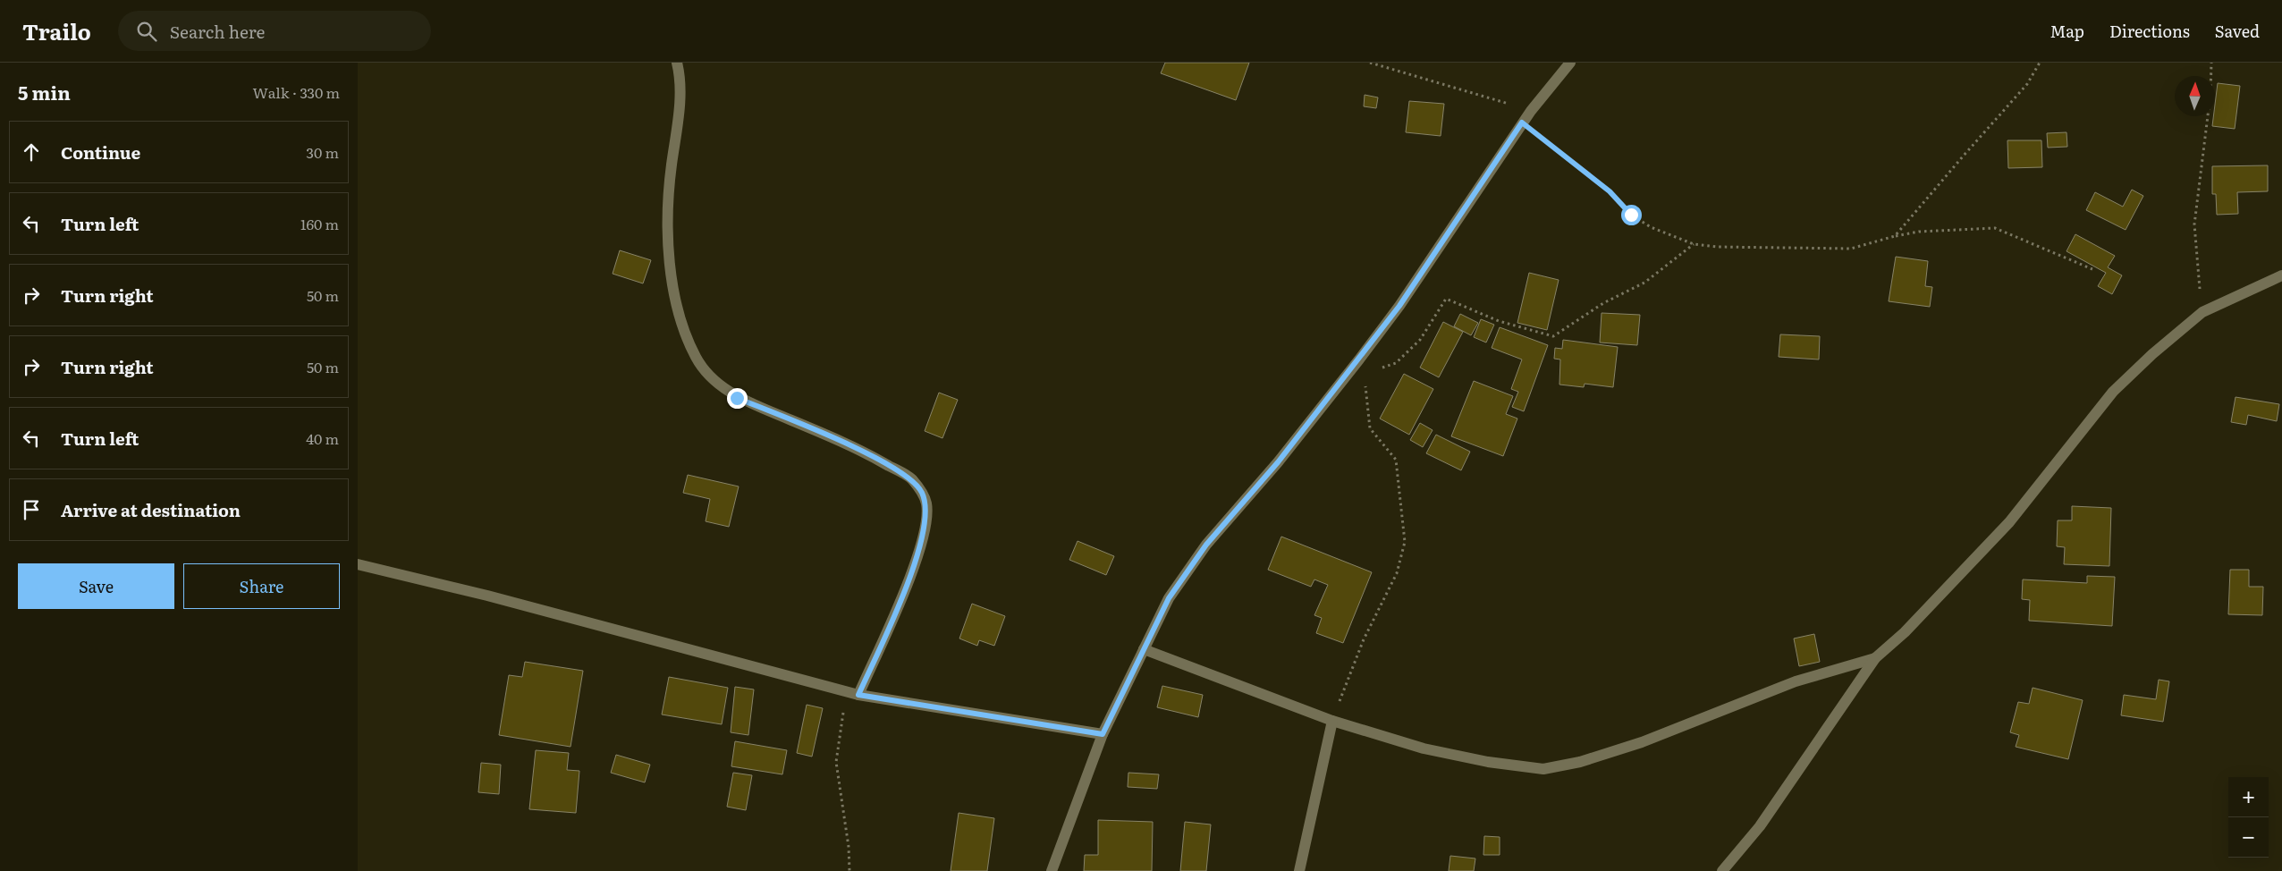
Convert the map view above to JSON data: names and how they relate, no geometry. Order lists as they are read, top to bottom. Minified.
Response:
{"north":"top","page":{"header":"Trailo","search":"Search here","nav":["Map","Directions","Saved"],"heading":["5 min","Walk · 330 m"],"list":[["Continue","30 m"],["Turn left","160 m"],["Turn right","50 m"],["Turn right","50 m"],["Turn left","40 m"],"Arrive at destination"],"buttons":["Save","Share"],"map_buttons":["+","−"]}}
